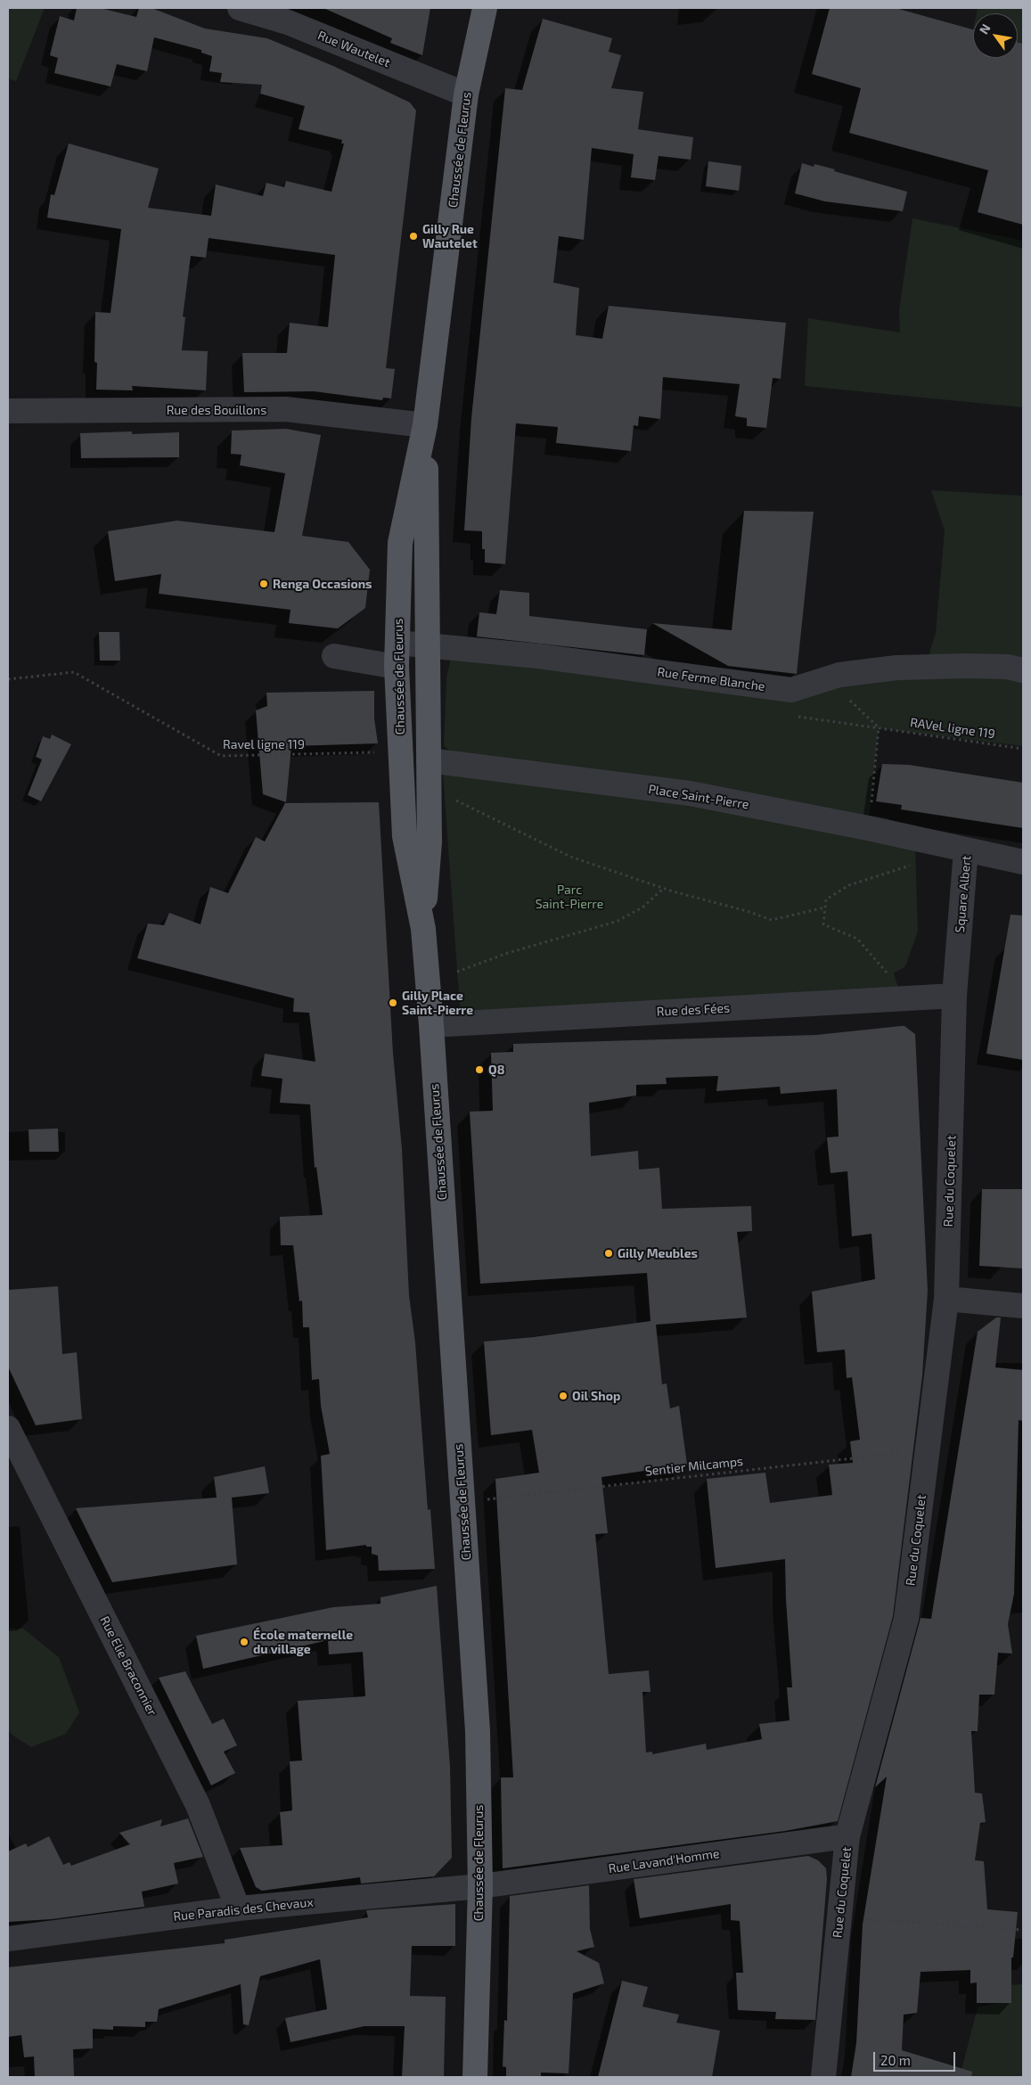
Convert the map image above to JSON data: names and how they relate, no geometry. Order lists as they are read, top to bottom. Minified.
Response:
{"streets":{"main road":["Chaussée de Fleurus"],"street":["Rue Wautelet","Rue des Bouillons","Rue Ferme Blanche","Place Saint-Pierre","Square Albert","Rue des Fées","Rue du Coquelet","Rue Elie Braconnier","Rue Lavand'Homme","Rue Paradis des Chevaux"],"path":["RAVeL ligne 119","Ravel ligne 119","Sentier Milcamps"]},"crossings":[["Rue Wautelet","Chaussée de Fleurus"],["Chaussée de Fleurus","Rue des Bouillons"],["Chaussée de Fleurus","Rue Ferme Blanche"],["Chaussée de Fleurus","Ravel ligne 119"],["Chaussée de Fleurus","Place Saint-Pierre"],["Chaussée de Fleurus","Rue des Fées"],["Chaussée de Fleurus","Sentier Milcamps"],["Chaussée de Fleurus","Rue Lavand'Homme"],["Chaussée de Fleurus","Rue Paradis des Chevaux"],["Place Saint-Pierre","Square Albert"],["Square Albert","Rue des Fées"],["Square Albert","Rue du Coquelet"],["Rue des Fées","Rue du Coquelet"],["Rue du Coquelet","Sentier Milcamps"],["Rue du Coquelet","Rue Lavand'Homme"],["Rue Elie Braconnier","Rue Paradis des Chevaux"],["Rue Lavand'Homme","Rue Paradis des Chevaux"]],"parks":["Parc Saint-Pierre"],"places":["Gilly Rue Wautelet","Renga Occasions","Gilly Place Saint-Pierre","Q8","Gilly Meubles","Oil Shop","École maternelle du village"],"scale_bar":"20 m","north":"top left"}
